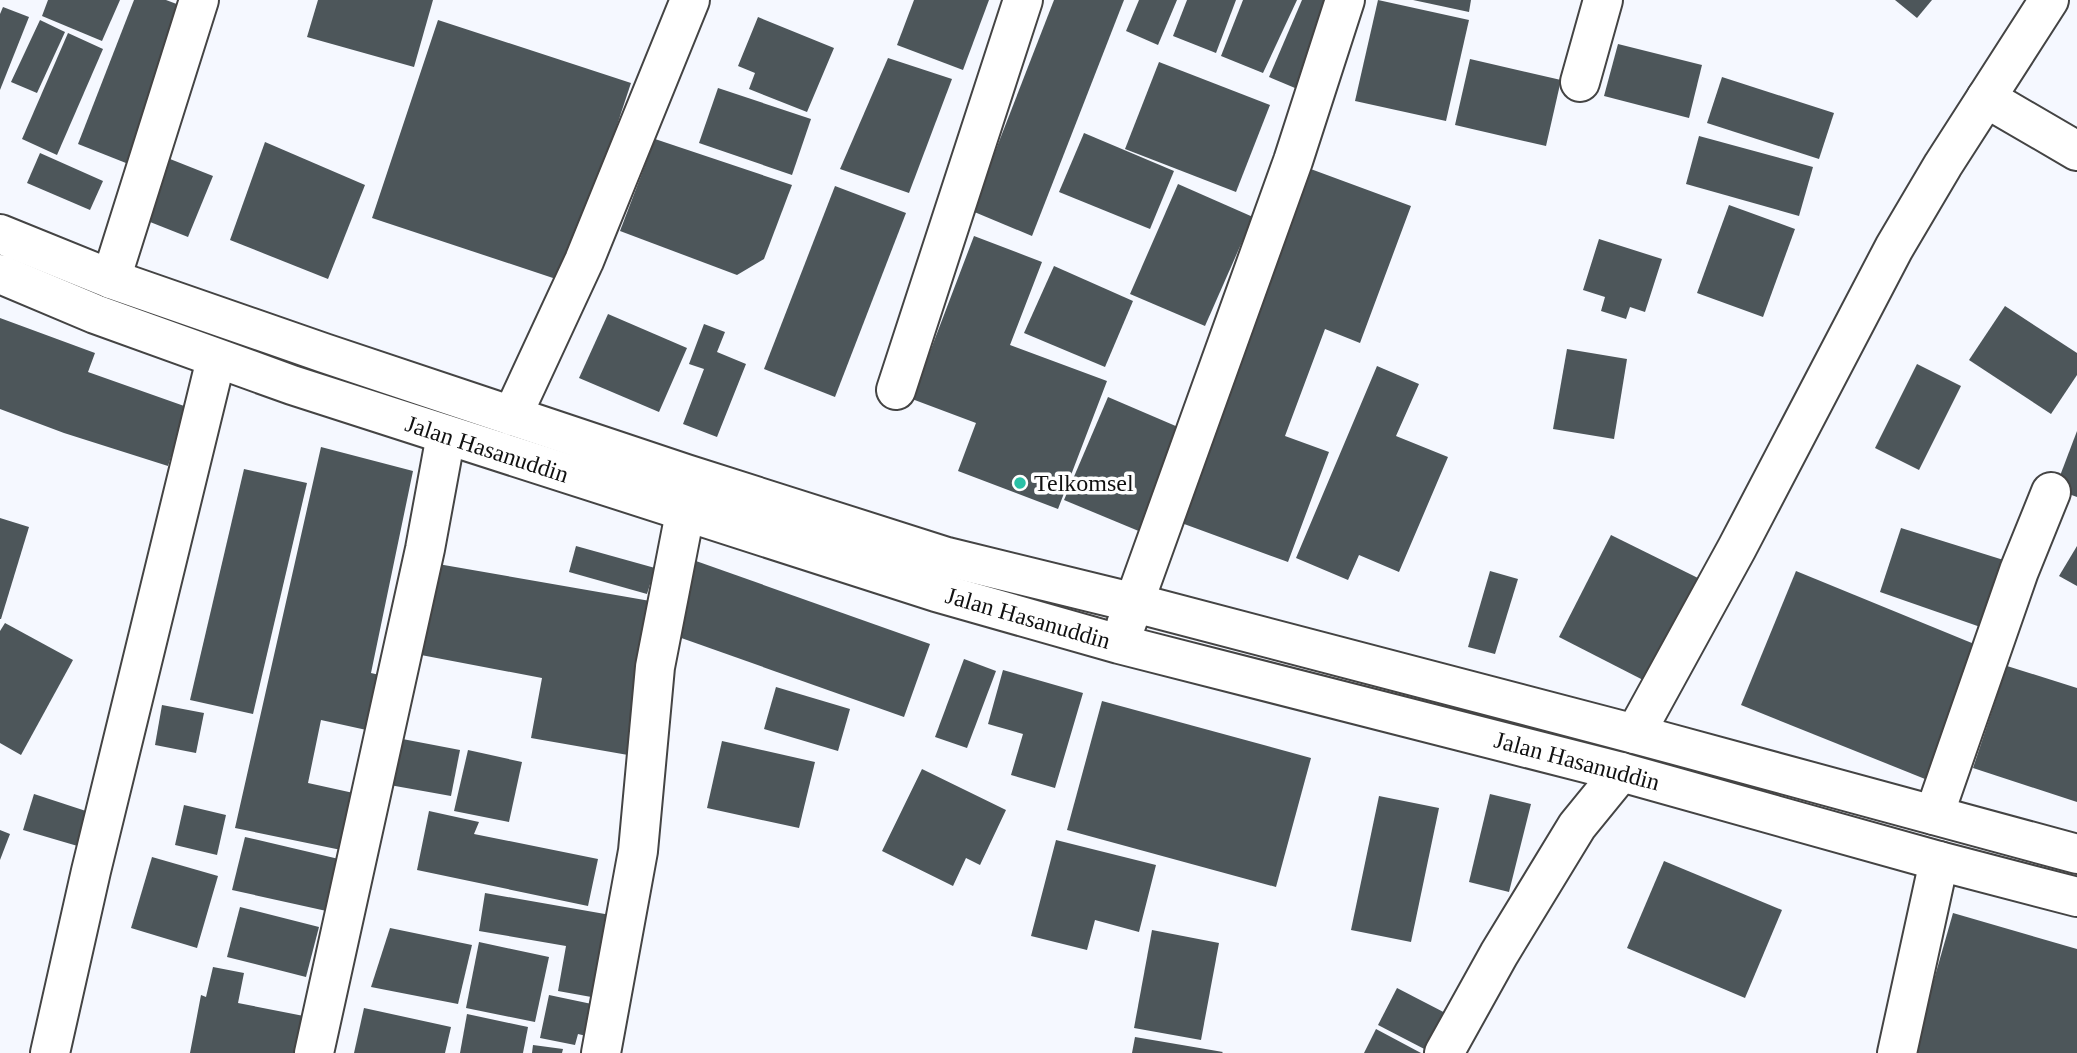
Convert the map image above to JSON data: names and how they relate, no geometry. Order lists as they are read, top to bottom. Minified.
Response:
{"streets":{"street":["Jalan Hasanuddin"]},"places":["Telkomsel"]}
